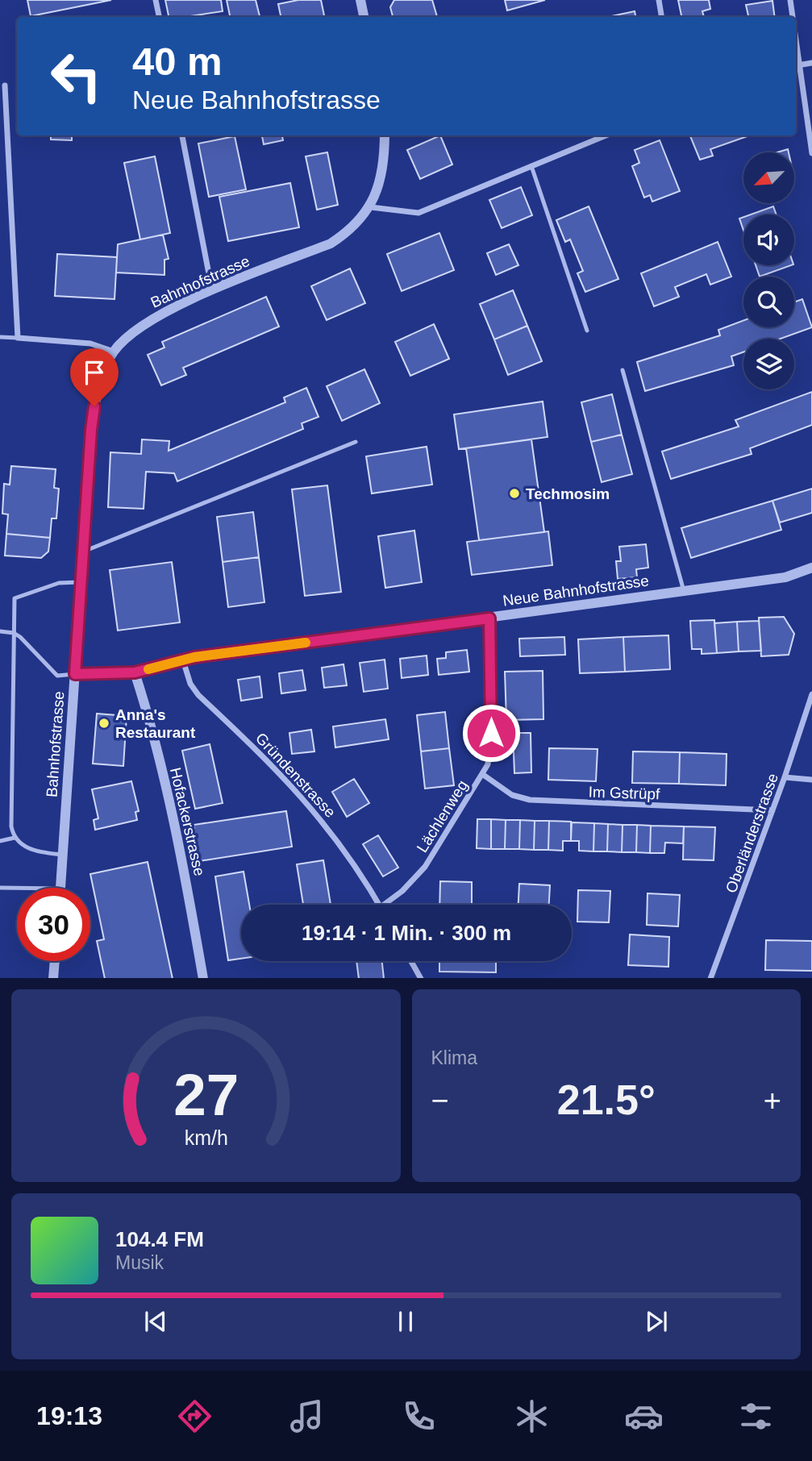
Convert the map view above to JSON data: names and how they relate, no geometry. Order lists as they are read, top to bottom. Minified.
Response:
{"streets":{"street":["Bahnhofstrasse","Neue Bahnhofstrasse","Gründenstrasse","Im Gstrüpf","Lächlenweg","Hofackerstrasse","Oberländerstrasse"]},"crossings":[["Bahnhofstrasse","Neue Bahnhofstrasse"],["Neue Bahnhofstrasse","Gründenstrasse"],["Neue Bahnhofstrasse","Lächlenweg"],["Neue Bahnhofstrasse","Hofackerstrasse"],["Im Gstrüpf","Lächlenweg"],["Im Gstrüpf","Oberländerstrasse"]],"places":["Techmosim","Anna's Restaurant"],"north":"bottom left","page":{"turn":["40 m","Neue Bahnhofstrasse"],"limit":"30","trip":"19:14 · 1 Min. · 300 m","tile":"Klima","heat":["−","21.5°","+"],"song":["104.4 FM","Musik"],"tabs":"19:13","gauge":["27","km/h"]}}
